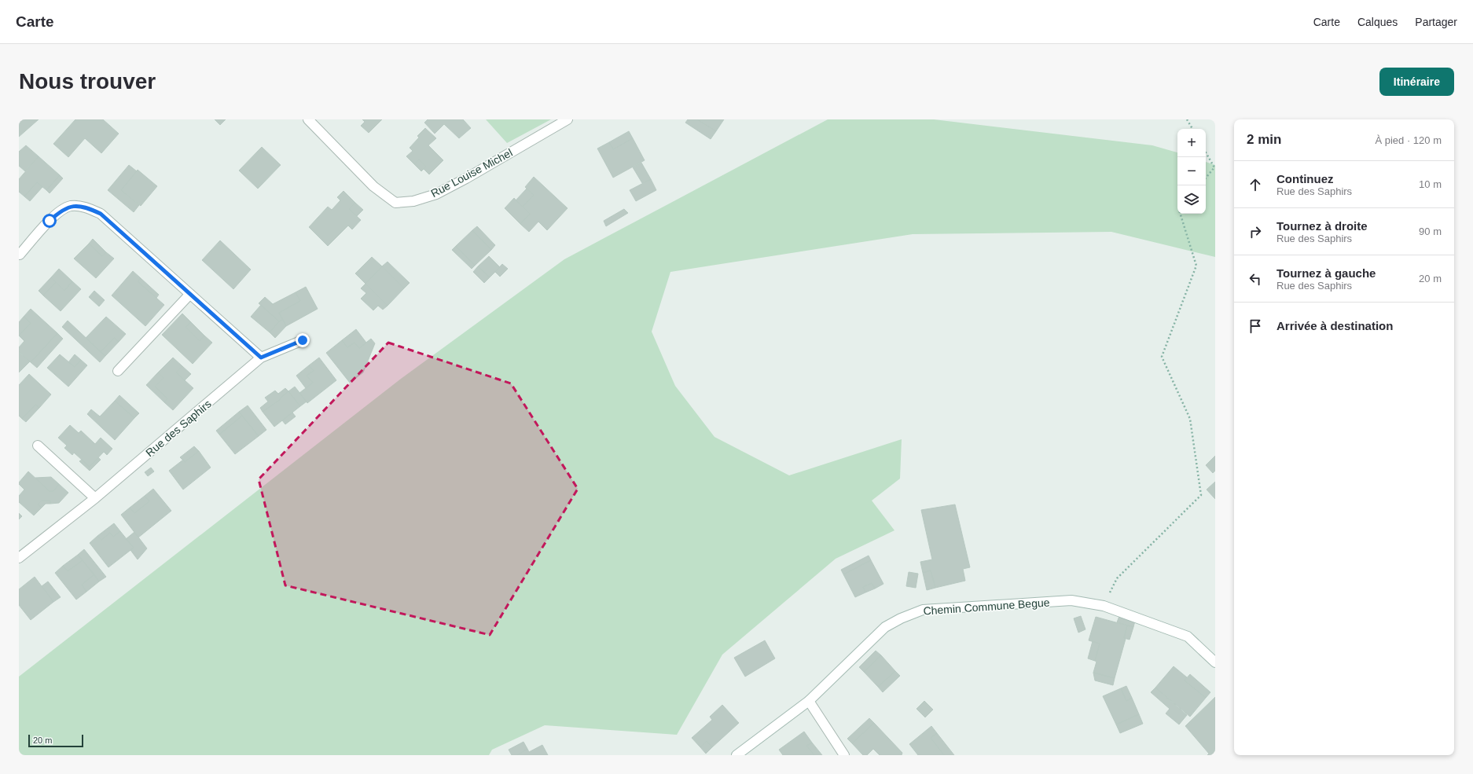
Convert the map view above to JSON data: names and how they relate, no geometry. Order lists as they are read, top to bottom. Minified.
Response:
{"streets":{"street":["Rue Louise Michel","Rue des Saphirs","Chemin Commune Begue"]},"scale_bar":"20 m","page":{"header":"Carte","nav":["Carte","Calques","Partager"],"buttons":"Itinéraire","title":"Nous trouver","heading":["2 min","À pied · 120 m"],"map_buttons":["+","−"],"list":[["Continuez","Rue des Saphirs","10 m"],["Tournez à droite","Rue des Saphirs","90 m"],["Tournez à gauche","Rue des Saphirs","20 m"],"Arrivée à destination"],"scale":"20 m"}}
